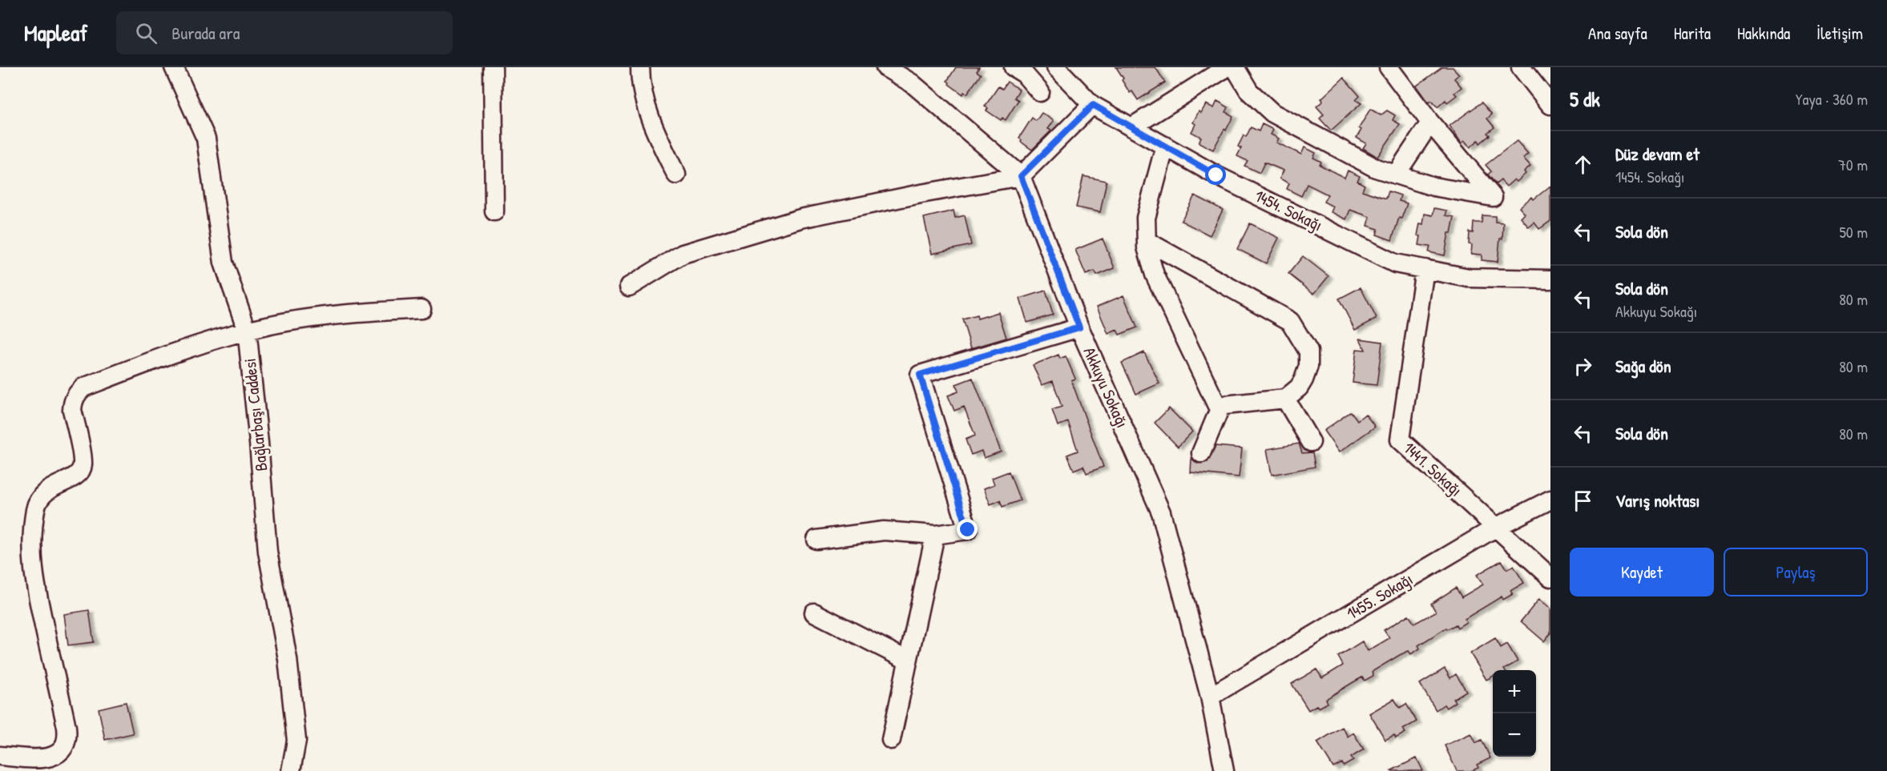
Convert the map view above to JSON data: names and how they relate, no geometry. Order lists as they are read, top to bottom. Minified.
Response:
{"streets":{"street":["1454. Sokağı","Akkuyu Sokağı","Bağlarbaşı Caddesi","1441. Sokağı","1455. Sokağı"]},"crossings":[["1454. Sokağı","1441. Sokağı"],["Akkuyu Sokağı","1455. Sokağı"],["1441. Sokağı","1455. Sokağı"]],"page":{"header":"Mapleaf","search":"Burada ara","nav":["Ana sayfa","Harita","Hakkında","İletişim"],"heading":["5 dk","Yaya · 360 m"],"list":[["Düz devam et","1454. Sokağı","70 m"],["Sola dön","50 m"],["Sola dön","Akkuyu Sokağı","80 m"],["Sağa dön","80 m"],["Sola dön","80 m"],"Varış noktası"],"buttons":["Kaydet","Paylaş"],"map_buttons":["+","−"]}}
